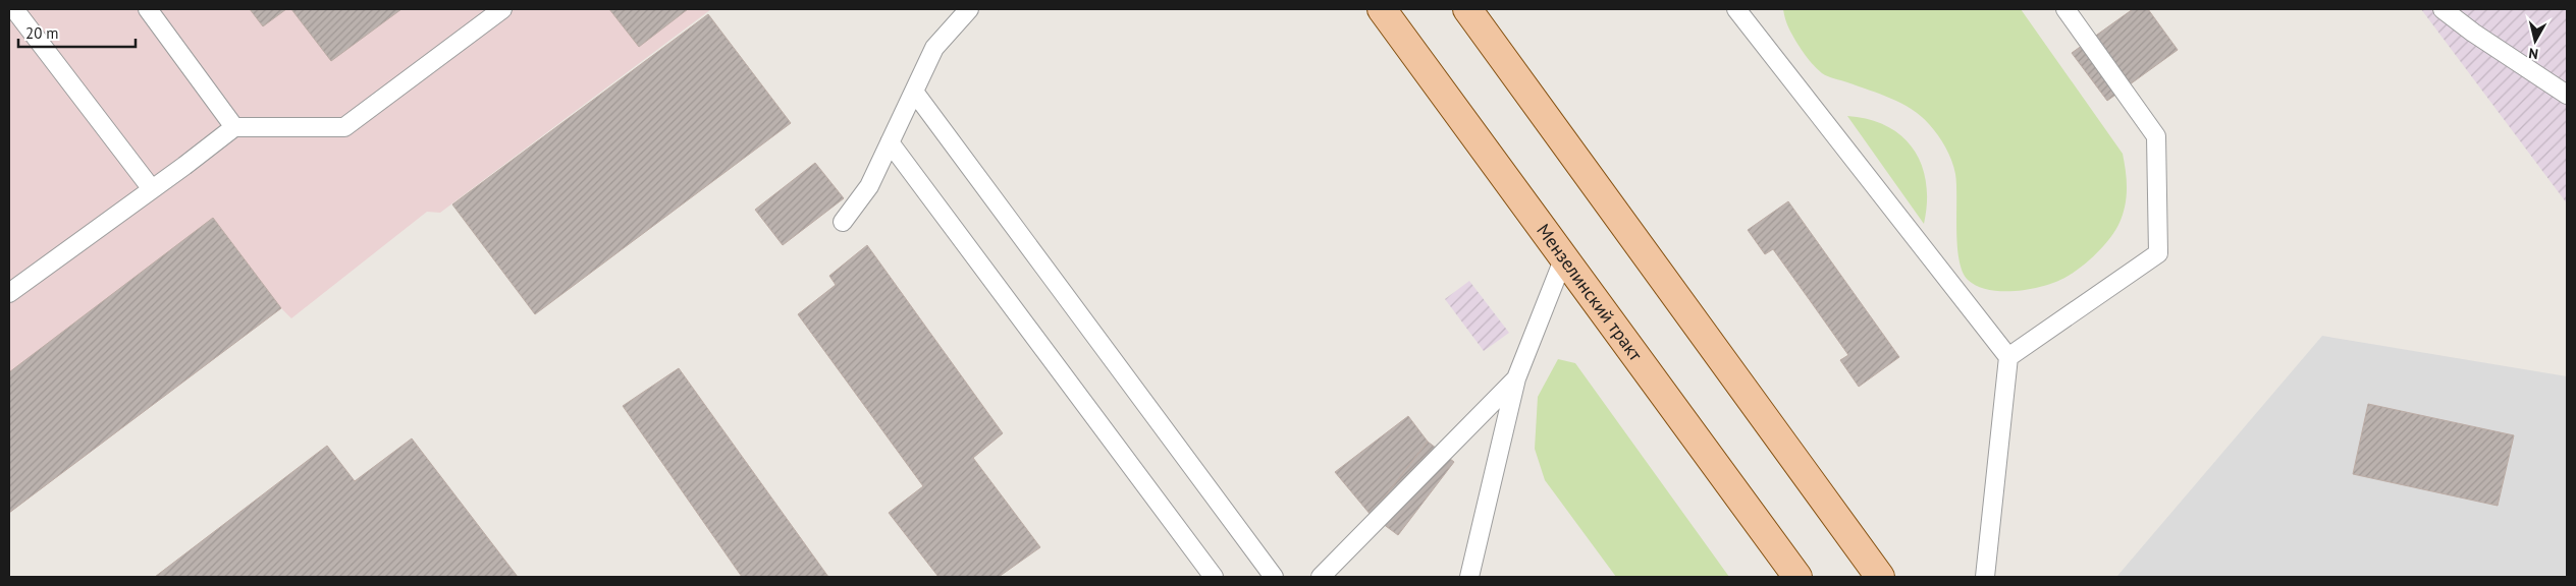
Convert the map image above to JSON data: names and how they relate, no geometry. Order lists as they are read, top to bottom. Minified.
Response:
{"streets":{"main road":["Мензелинский тракт"]},"scale_bar":"20 m","north":"bottom"}
